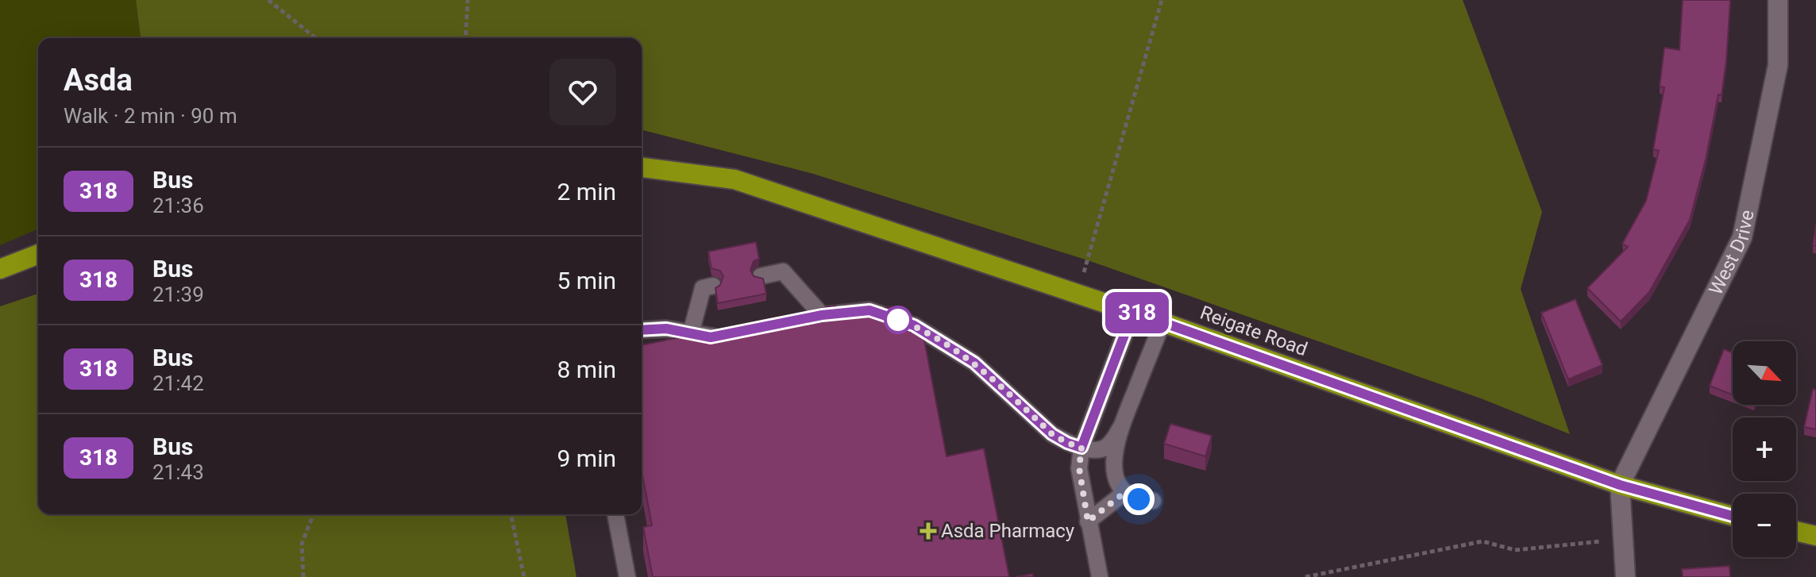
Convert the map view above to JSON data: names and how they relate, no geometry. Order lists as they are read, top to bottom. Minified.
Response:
{"streets":{"highway":["Reigate Road"],"street":["West Drive"]},"crossings":[["West Drive","Reigate Road"]],"places":{"health":["Asda Pharmacy"]},"lines":["bus line 318"],"north":"bottom right","page":{"on_map":"318","heading":["Asda","Walk · 2 min · 90 m"],"list":[{"mark":"318","name":"Bus","note":"21:36","value":"2 min"},{"mark":"318","name":"Bus","note":"21:39","value":"5 min"},{"mark":"318","name":"Bus","note":"21:42","value":"8 min"},{"mark":"318","name":"Bus","note":"21:43","value":"9 min"}],"map_buttons":["+","−"]}}
